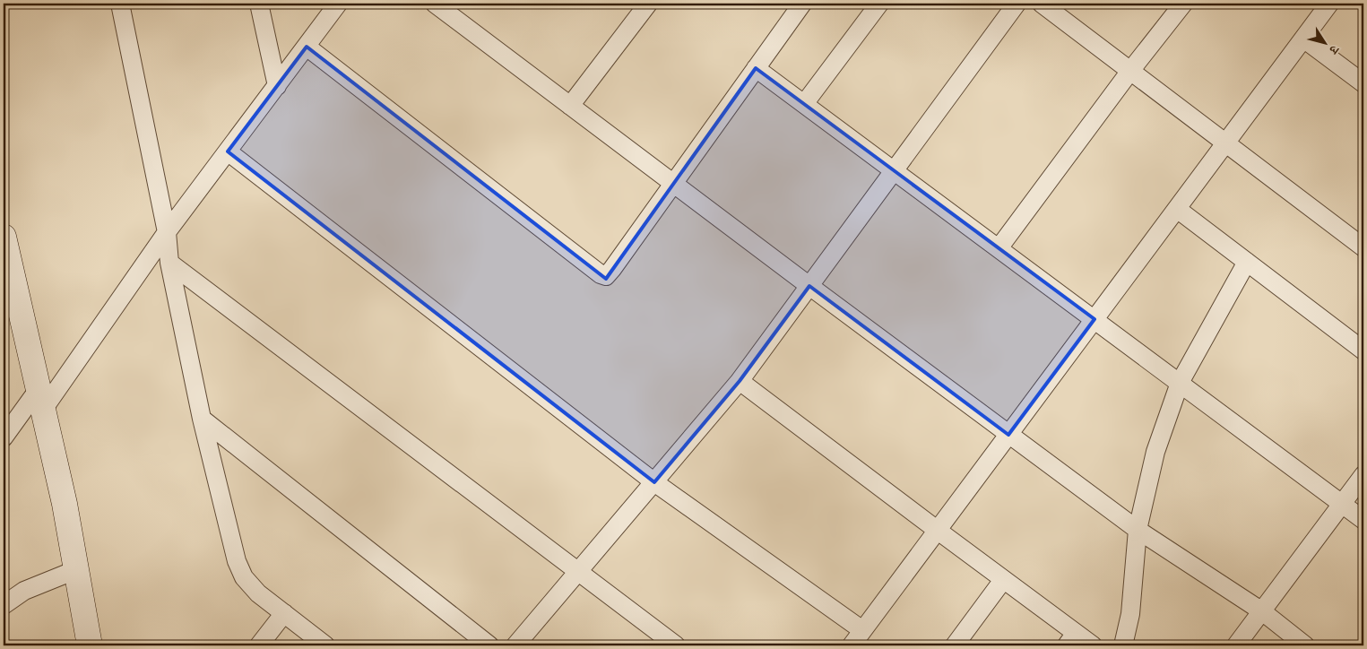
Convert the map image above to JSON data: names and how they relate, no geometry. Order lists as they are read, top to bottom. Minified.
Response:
{"north":"bottom right"}
